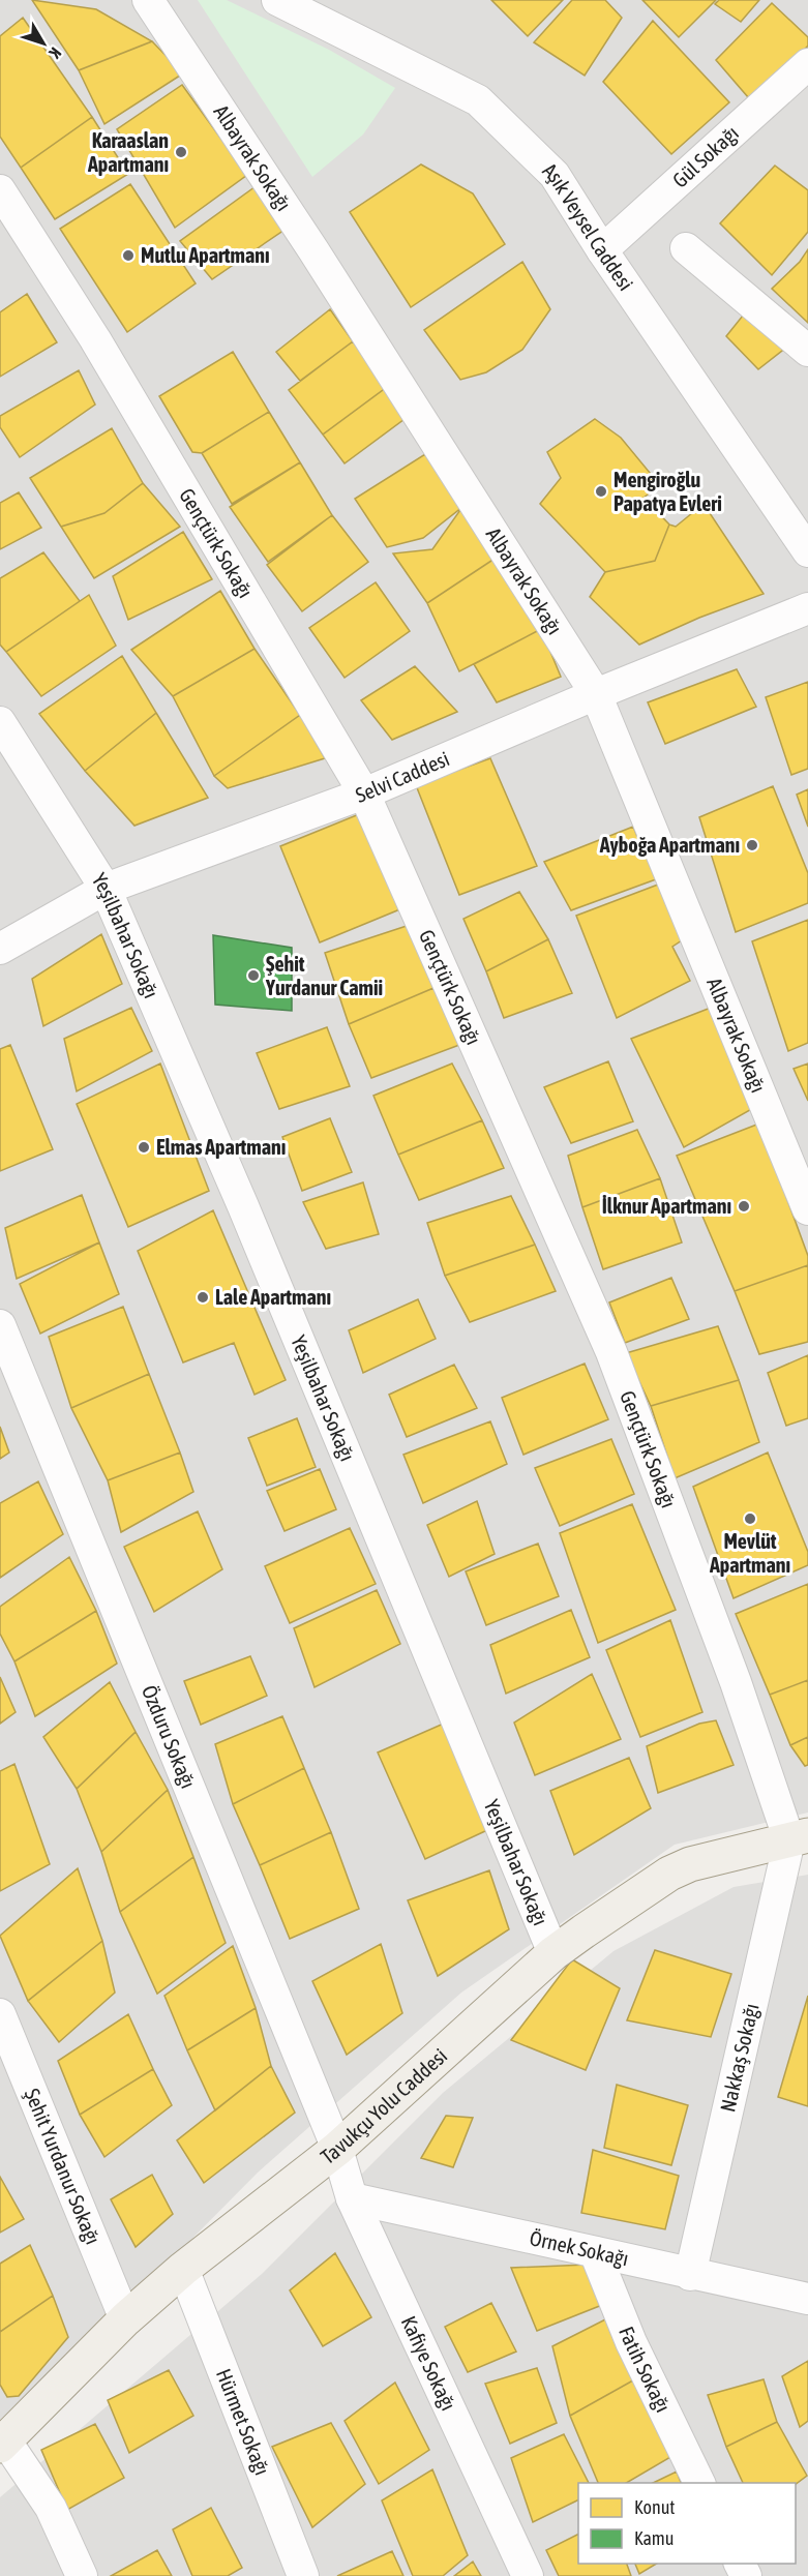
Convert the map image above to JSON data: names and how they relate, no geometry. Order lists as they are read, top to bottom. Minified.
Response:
{"streets":{"main road":["Tavukçu Yolu Caddesi"],"street":["Albayrak Sokağı","Gül Sokağı","Aşık Veysel Caddesi","Gençtürk Sokağı","Selvi Caddesi","Yeşilbahar Sokağı","Özduru Sokağı","Nakkaş Sokağı","Şehit Yurdanur Sokağı","Örnek Sokağı","Kafiye Sokağı","Fatih Sokağı","Hürmet Sokağı"]},"crossings":[["Albayrak Sokağı","Selvi Caddesi"],["Gül Sokağı","Aşık Veysel Caddesi"],["Gençtürk Sokağı","Selvi Caddesi"],["Gençtürk Sokağı","Nakkaş Sokağı"],["Gençtürk Sokağı","Tavukçu Yolu Caddesi"],["Selvi Caddesi","Yeşilbahar Sokağı"],["Yeşilbahar Sokağı","Tavukçu Yolu Caddesi"],["Özduru Sokağı","Tavukçu Yolu Caddesi"],["Özduru Sokağı","Kafiye Sokağı"],["Nakkaş Sokağı","Tavukçu Yolu Caddesi"],["Nakkaş Sokağı","Örnek Sokağı"],["Tavukçu Yolu Caddesi","Şehit Yurdanur Sokağı"],["Tavukçu Yolu Caddesi","Kafiye Sokağı"],["Tavukçu Yolu Caddesi","Hürmet Sokağı"],["Örnek Sokağı","Kafiye Sokağı"],["Örnek Sokağı","Fatih Sokağı"]],"places":["Karaaslan Apartmanı","Mutlu Apartmanı","Mengiroğlu Papatya Evleri","Ayboğa Apartmanı","Şehit Yurdanur Camii","Elmas Apartmanı","İlknur Apartmanı","Lale Apartmanı","Mevlüt Apartmanı"],"legend":["Konut","Kamu"],"north":"bottom right"}
